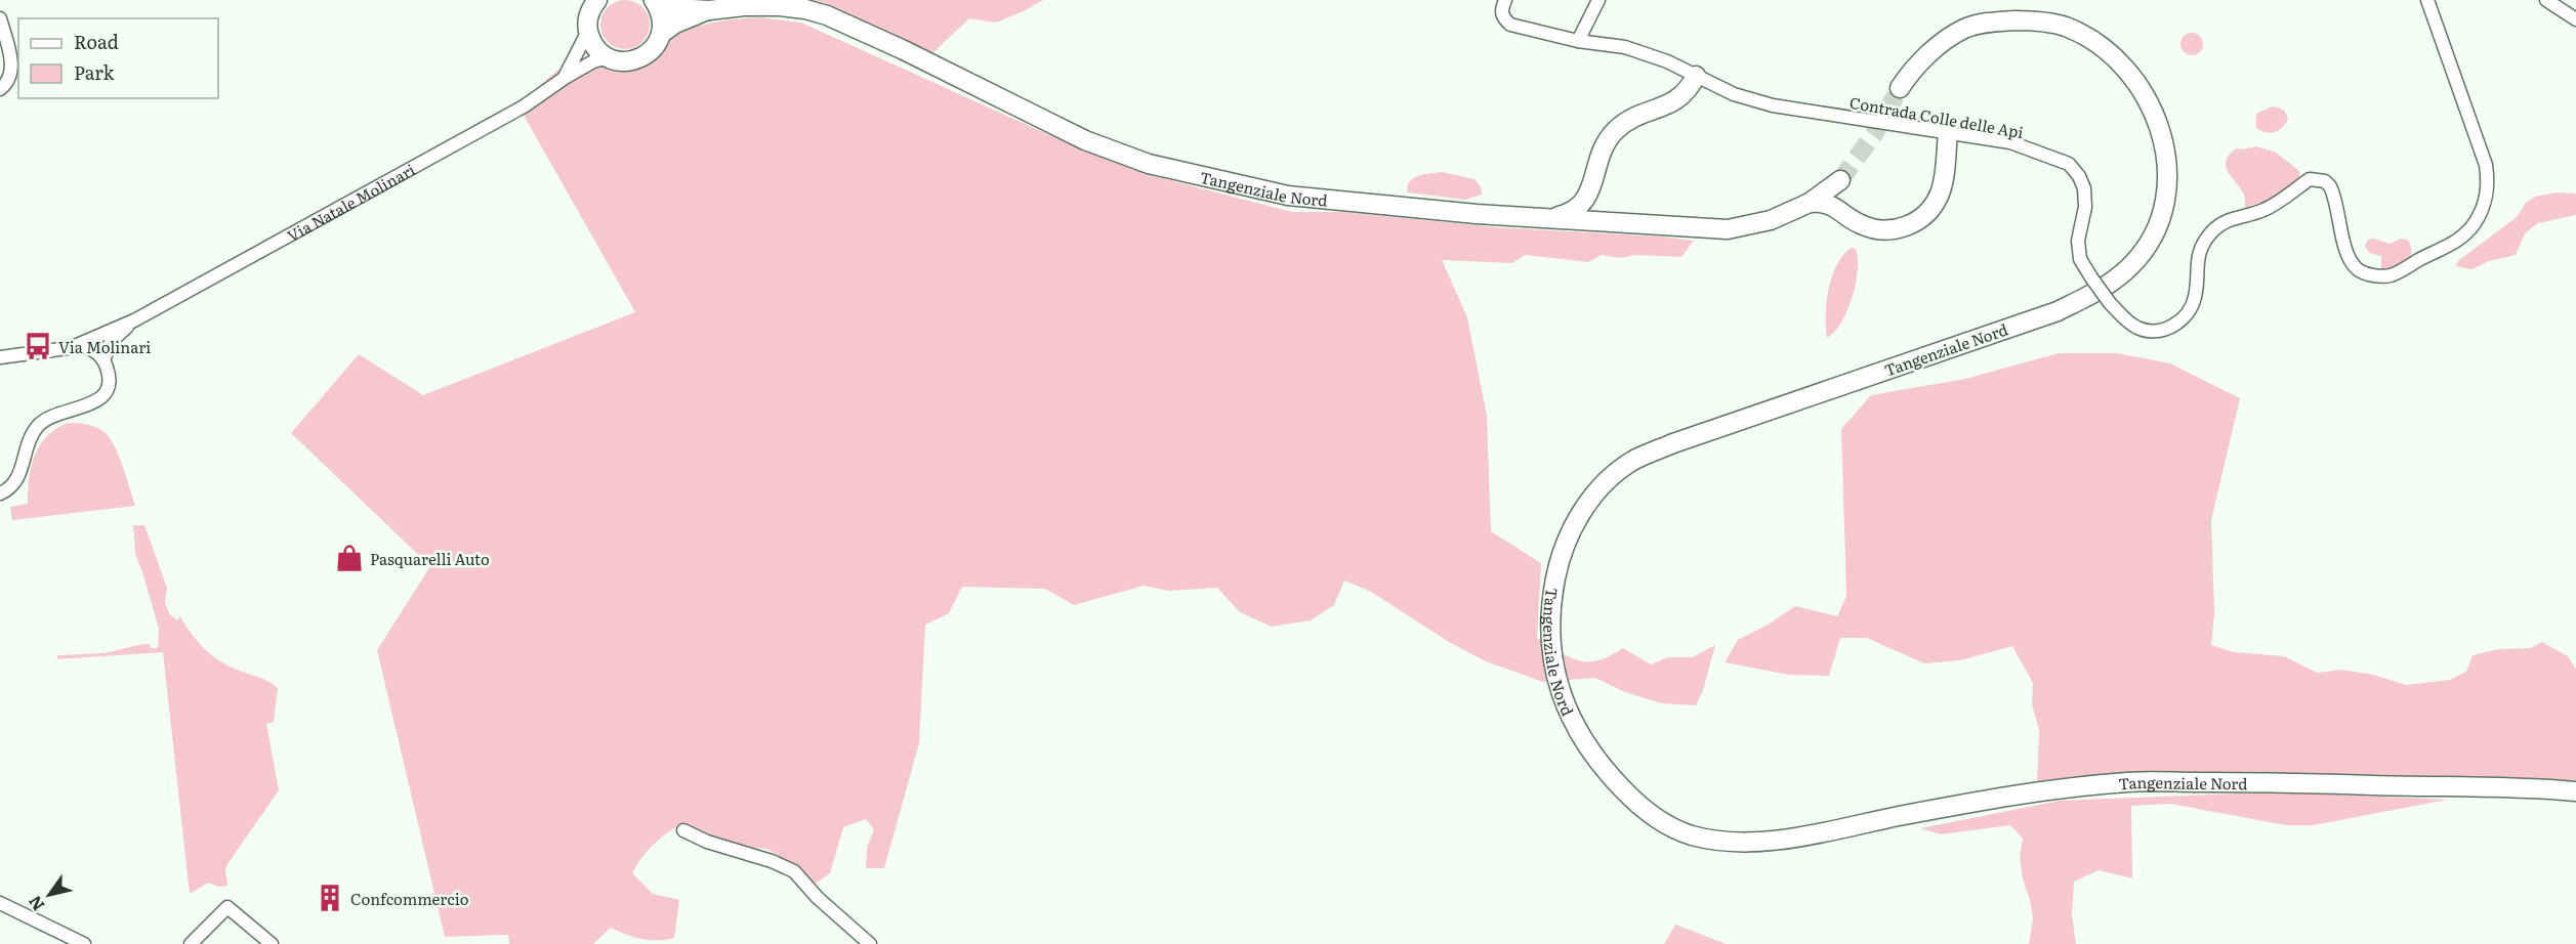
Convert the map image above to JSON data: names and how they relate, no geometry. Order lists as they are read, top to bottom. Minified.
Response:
{"streets":{"main road":["Tangenziale Nord"],"street":["Contrada Colle delle Api","Via Natale Molinari"]},"places":{"bus stop":["Via Molinari"],"shop":["Pasquarelli Auto"],"building":["Confcommercio"]},"legend":["Road","Park"],"north":"bottom left"}
